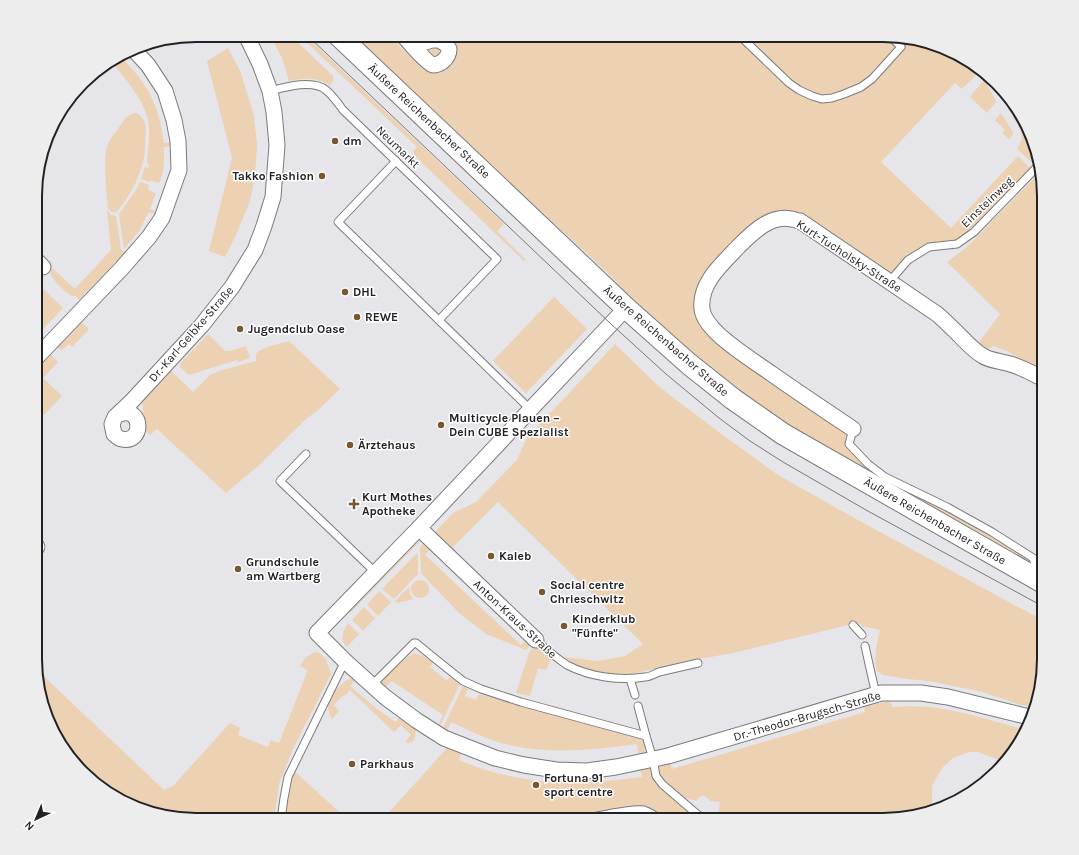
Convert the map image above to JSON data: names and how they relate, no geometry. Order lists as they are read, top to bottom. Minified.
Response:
{"streets":{"street":["Äußere Reichenbacher Straße","Kurt-Tucholsky-Straße","Dr.-Karl-Gelbke-Straße","Anton-Kraus-Straße","Dr.-Theodor-Brugsch-Straße"],"lane":["Neumarkt","Einsteinweg"]},"crossings":[["Neumarkt","Dr.-Karl-Gelbke-Straße"],["Einsteinweg","Kurt-Tucholsky-Straße"]],"places":{"other":["dm","Takko Fashion","DHL","REWE","Jugendclub Oase","Multicycle Plauen – Dein CUBE Spezialist","Ärztehaus","Kaleb","Grundschule am Wartberg","Social centre Chrieschwitz","Kinderklub \"Fünfte\"","Parkhaus","Fortuna 91 sport centre"],"health":["Kurt Mothes Apotheke"]},"north":"bottom left"}
